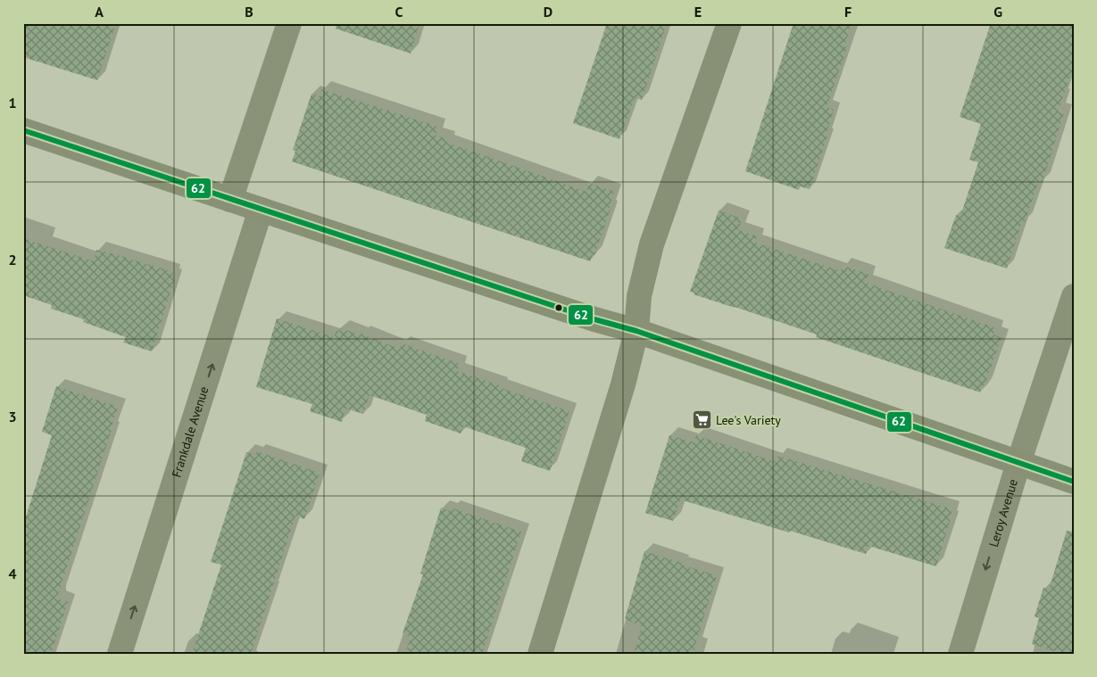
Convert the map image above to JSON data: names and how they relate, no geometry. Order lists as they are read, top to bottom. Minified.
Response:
{"streets":{"street":["Frankdale Avenue","Leroy Avenue"]},"one_way":["Frankdale Avenue","Leroy Avenue"],"places":{"supermarket":["Lee's Variety"]},"lines":["transit line 62"],"grid":{"columns":["A","B","C","D","E","F","G"],"rows":["1","2","3","4"]}}
